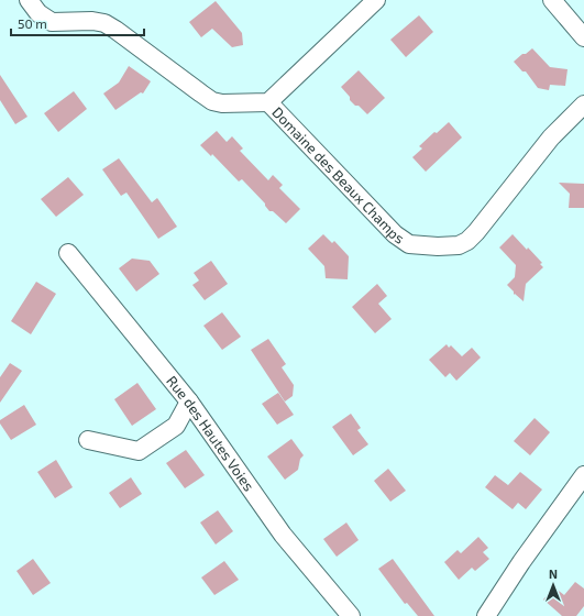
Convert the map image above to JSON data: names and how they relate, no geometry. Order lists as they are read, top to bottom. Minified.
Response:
{"streets":{"street":["Domaine des Beaux Champs","Rue des Hautes Voies"]},"scale_bar":"50 m","north":"top"}
